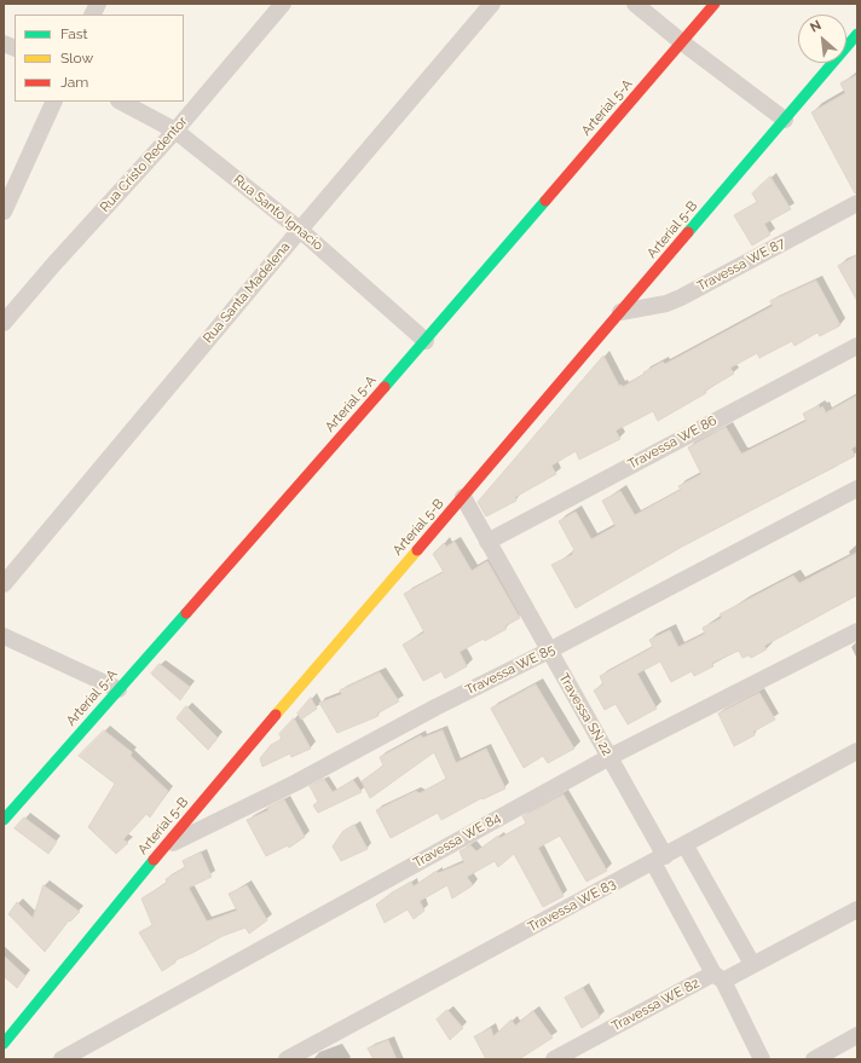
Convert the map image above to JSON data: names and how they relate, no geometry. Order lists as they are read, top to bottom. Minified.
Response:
{"streets":{"main road":["Arterial 5-A","Arterial 5-B"],"street":["Rua Cristo Redentor","Rua Santo Ignacio","Travessa WE 87","Rua Santa Madelena","Travessa WE 86","Travessa WE 85","Travessa SN 22","Travessa WE 84","Travessa WE 83","Travessa WE 82"]},"crossings":[["Arterial 5-A","Rua Santo Ignacio"],["Rua Cristo Redentor","Rua Santo Ignacio"],["Rua Santo Ignacio","Rua Santa Madelena"],["Arterial 5-B","Travessa WE 87"],["Arterial 5-B","Travessa WE 85"],["Arterial 5-B","Travessa SN 22"],["Travessa WE 86","Travessa SN 22"],["Travessa WE 85","Travessa SN 22"],["Travessa SN 22","Travessa WE 84"],["Travessa SN 22","Travessa WE 83"],["Travessa SN 22","Travessa WE 82"]],"legend":["Fast","Slow","Jam"],"north":"top left"}
